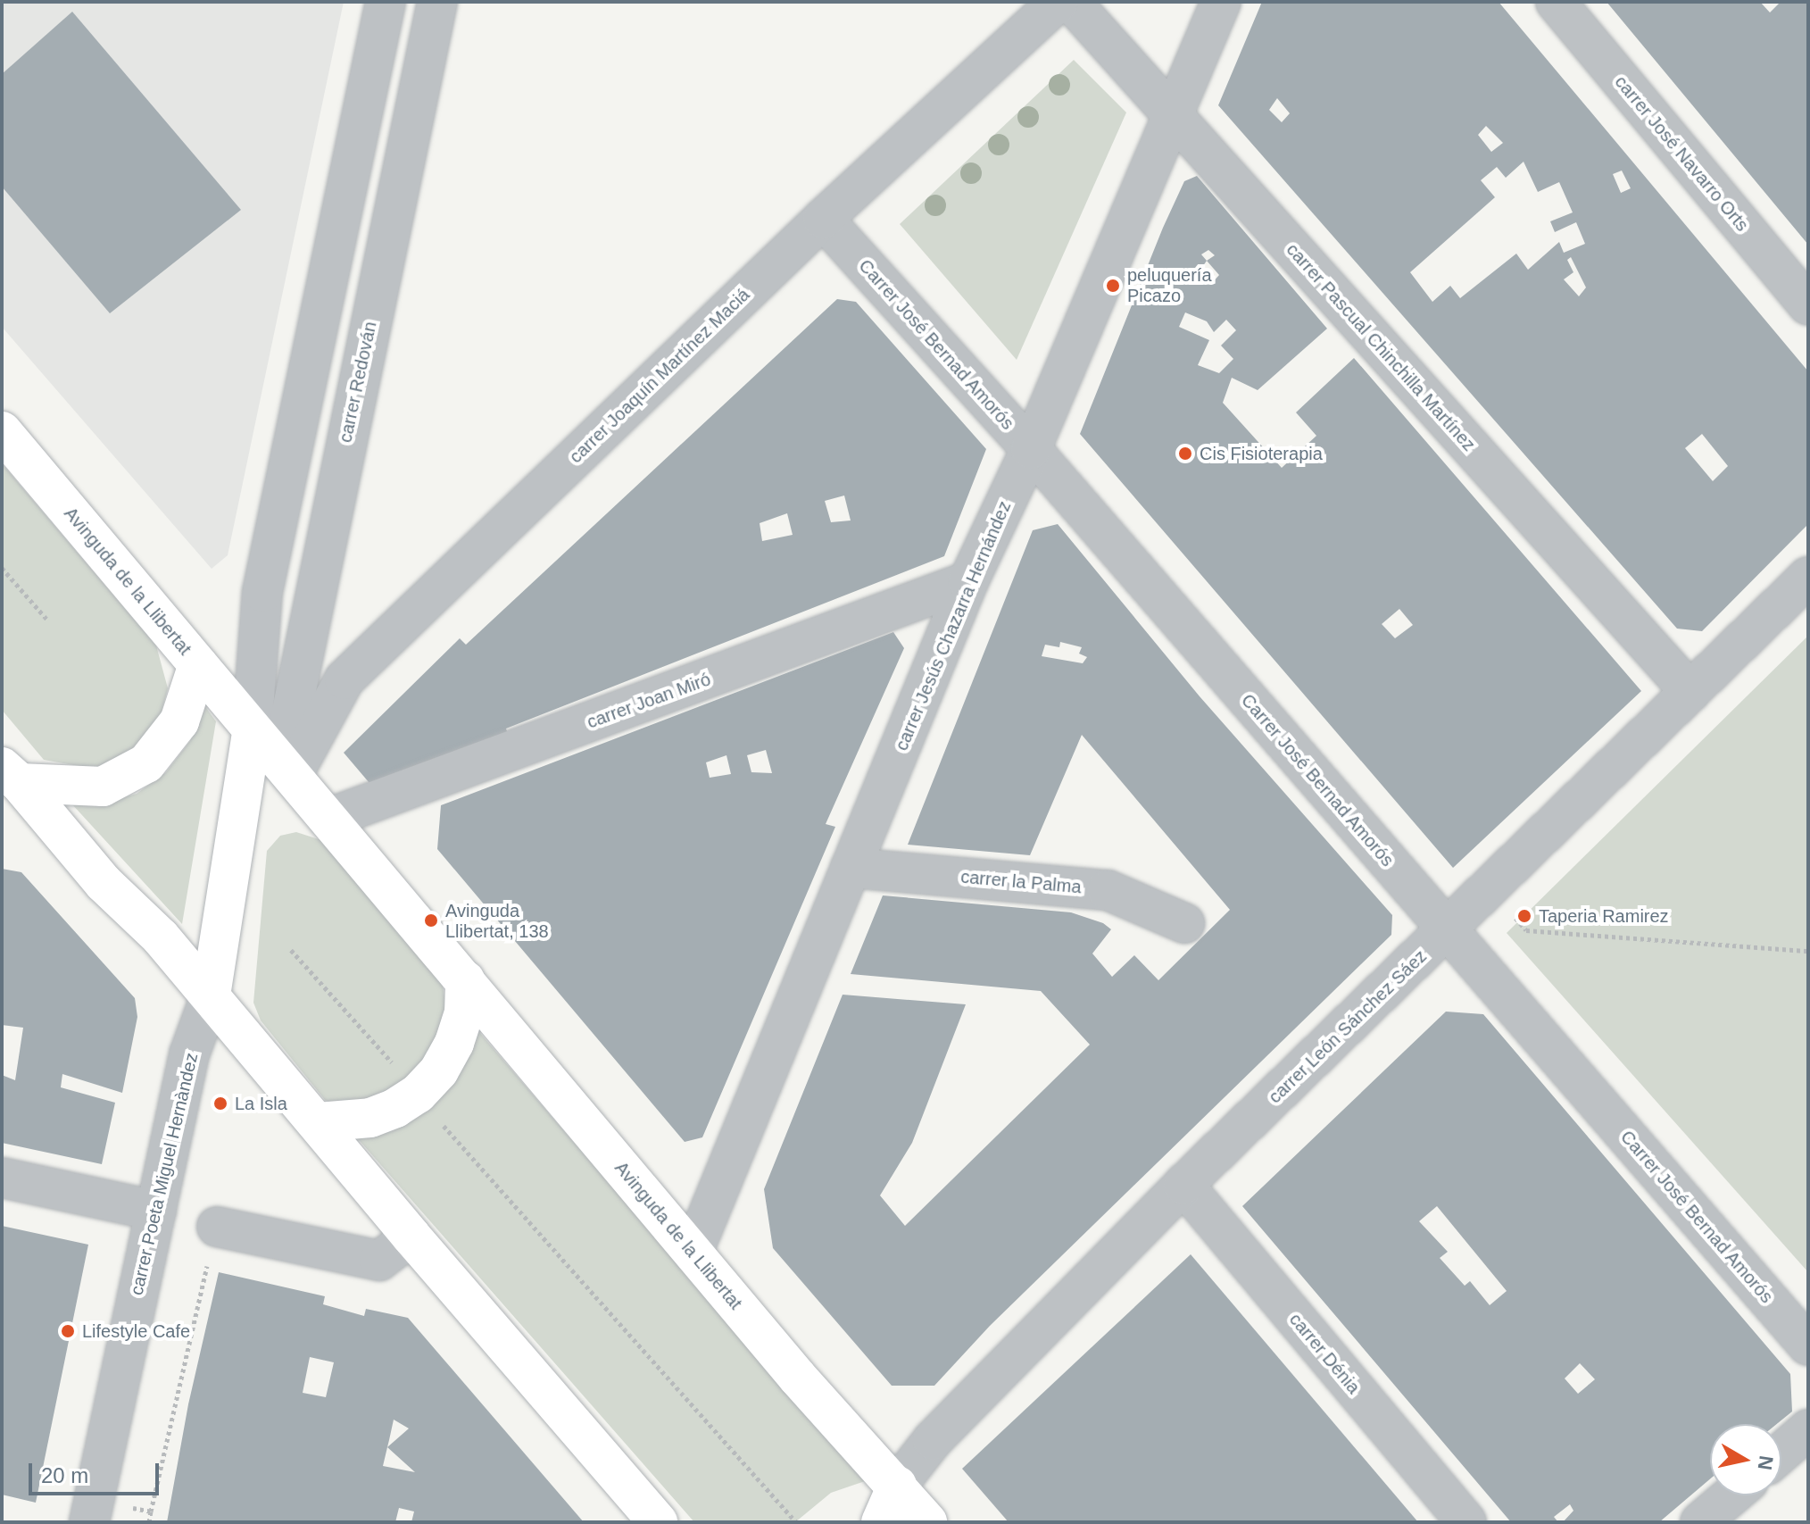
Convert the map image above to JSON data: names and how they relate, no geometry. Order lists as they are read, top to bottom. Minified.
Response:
{"streets":{"highway":["Avinguda de la Llibertat"],"street":["carrer José Navarro Orts","Carrer José Bernad Amorós","carrer Pascual Chinchilla Martínez","carrer Joaquín Martínez Maciá","carrer Redován","carrer Jesús Chazarra Hernández","carrer Joan Miró","carrer la Palma","carrer León Sánchez Sáez","carrer Poeta Miguel Hernàndez","carrer Dénia"]},"crossings":[["Carrer José Bernad Amorós","carrer Joaquín Martínez Maciá"],["Carrer José Bernad Amorós","carrer Jesús Chazarra Hernández"],["Carrer José Bernad Amorós","carrer León Sánchez Sáez"],["carrer Pascual Chinchilla Martínez","carrer Jesús Chazarra Hernández"],["carrer Pascual Chinchilla Martínez","carrer León Sánchez Sáez"],["carrer Joaquín Martínez Maciá","carrer Redován"],["carrer Joaquín Martínez Maciá","Avinguda de la Llibertat"],["carrer Redován","Avinguda de la Llibertat"],["Avinguda de la Llibertat","carrer Jesús Chazarra Hernández"],["Avinguda de la Llibertat","carrer Joan Miró"],["Avinguda de la Llibertat","carrer León Sánchez Sáez"],["carrer Jesús Chazarra Hernández","carrer Joan Miró"],["carrer Jesús Chazarra Hernández","carrer la Palma"],["carrer León Sánchez Sáez","carrer Dénia"]],"places":["peluquería Picazo","Cis Fisioterapia","Taperia Ramirez","Avinguda Llibertat, 138","La Isla","Lifestyle Cafe"],"scale_bar":"20 m","north":"right"}
